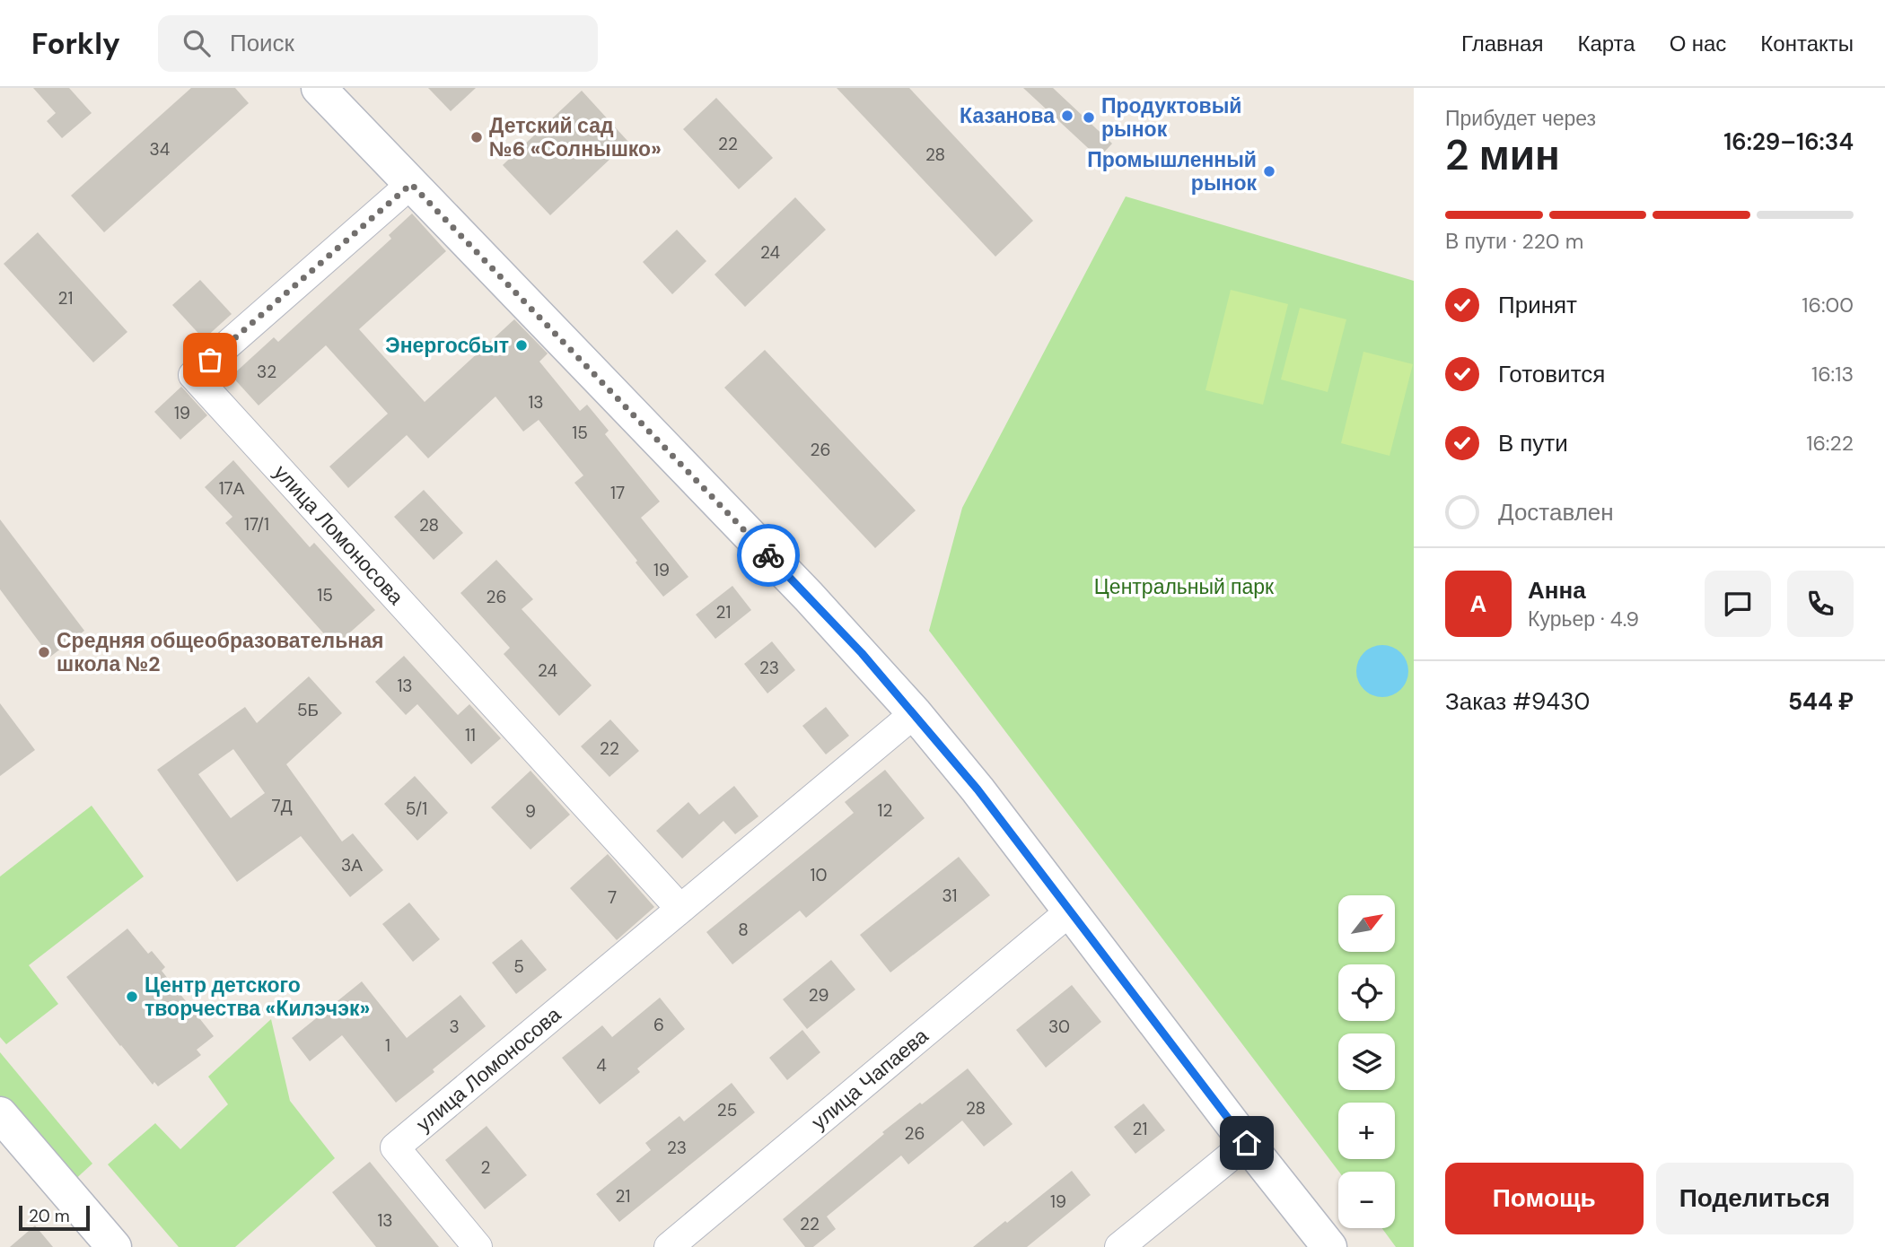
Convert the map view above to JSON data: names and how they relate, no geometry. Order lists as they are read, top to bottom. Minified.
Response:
{"streets":{"street":["улица Ломоносова","улица Чапаева"]},"parks":["Центральный парк"],"places":["Казанова","Продуктовый рынок","Детский сад №6 «Солнышко»","Промышленный рынок","Энергосбыт","Средняя общеобразовательная школа №2","Центр детского творчества «Килэчэк»"],"house_numbers":["22","34","28","24","21","32","13","19","15","26","17А","17","17/1","28","19","15","26","21","23","24","13","5Б","11","22","7Д","5/1","12","9","3А","10","31","7","8","5","29","6","3","30","1","4","28","25","21","26","23","2","21","19","13","22"],"scale_bar":"20 m","north":"top right","page":{"header":"Forkly","search":"Поиск","nav":["Главная","Карта","О нас","Контакты"],"heading":["2 мин","Прибудет через","16:29–16:34"],"panel":["Анна","Курьер · 4.9","Заказ #9430","544 ₽"],"bar":"В пути · 220 m","list":[["Принят","16:00"],["Готовится","16:13"],["В пути","16:22"],"Доставлен"],"round":"А","map_buttons":["+","−"],"buttons":["Помощь","Поделиться"],"scale":"20 m"}}
